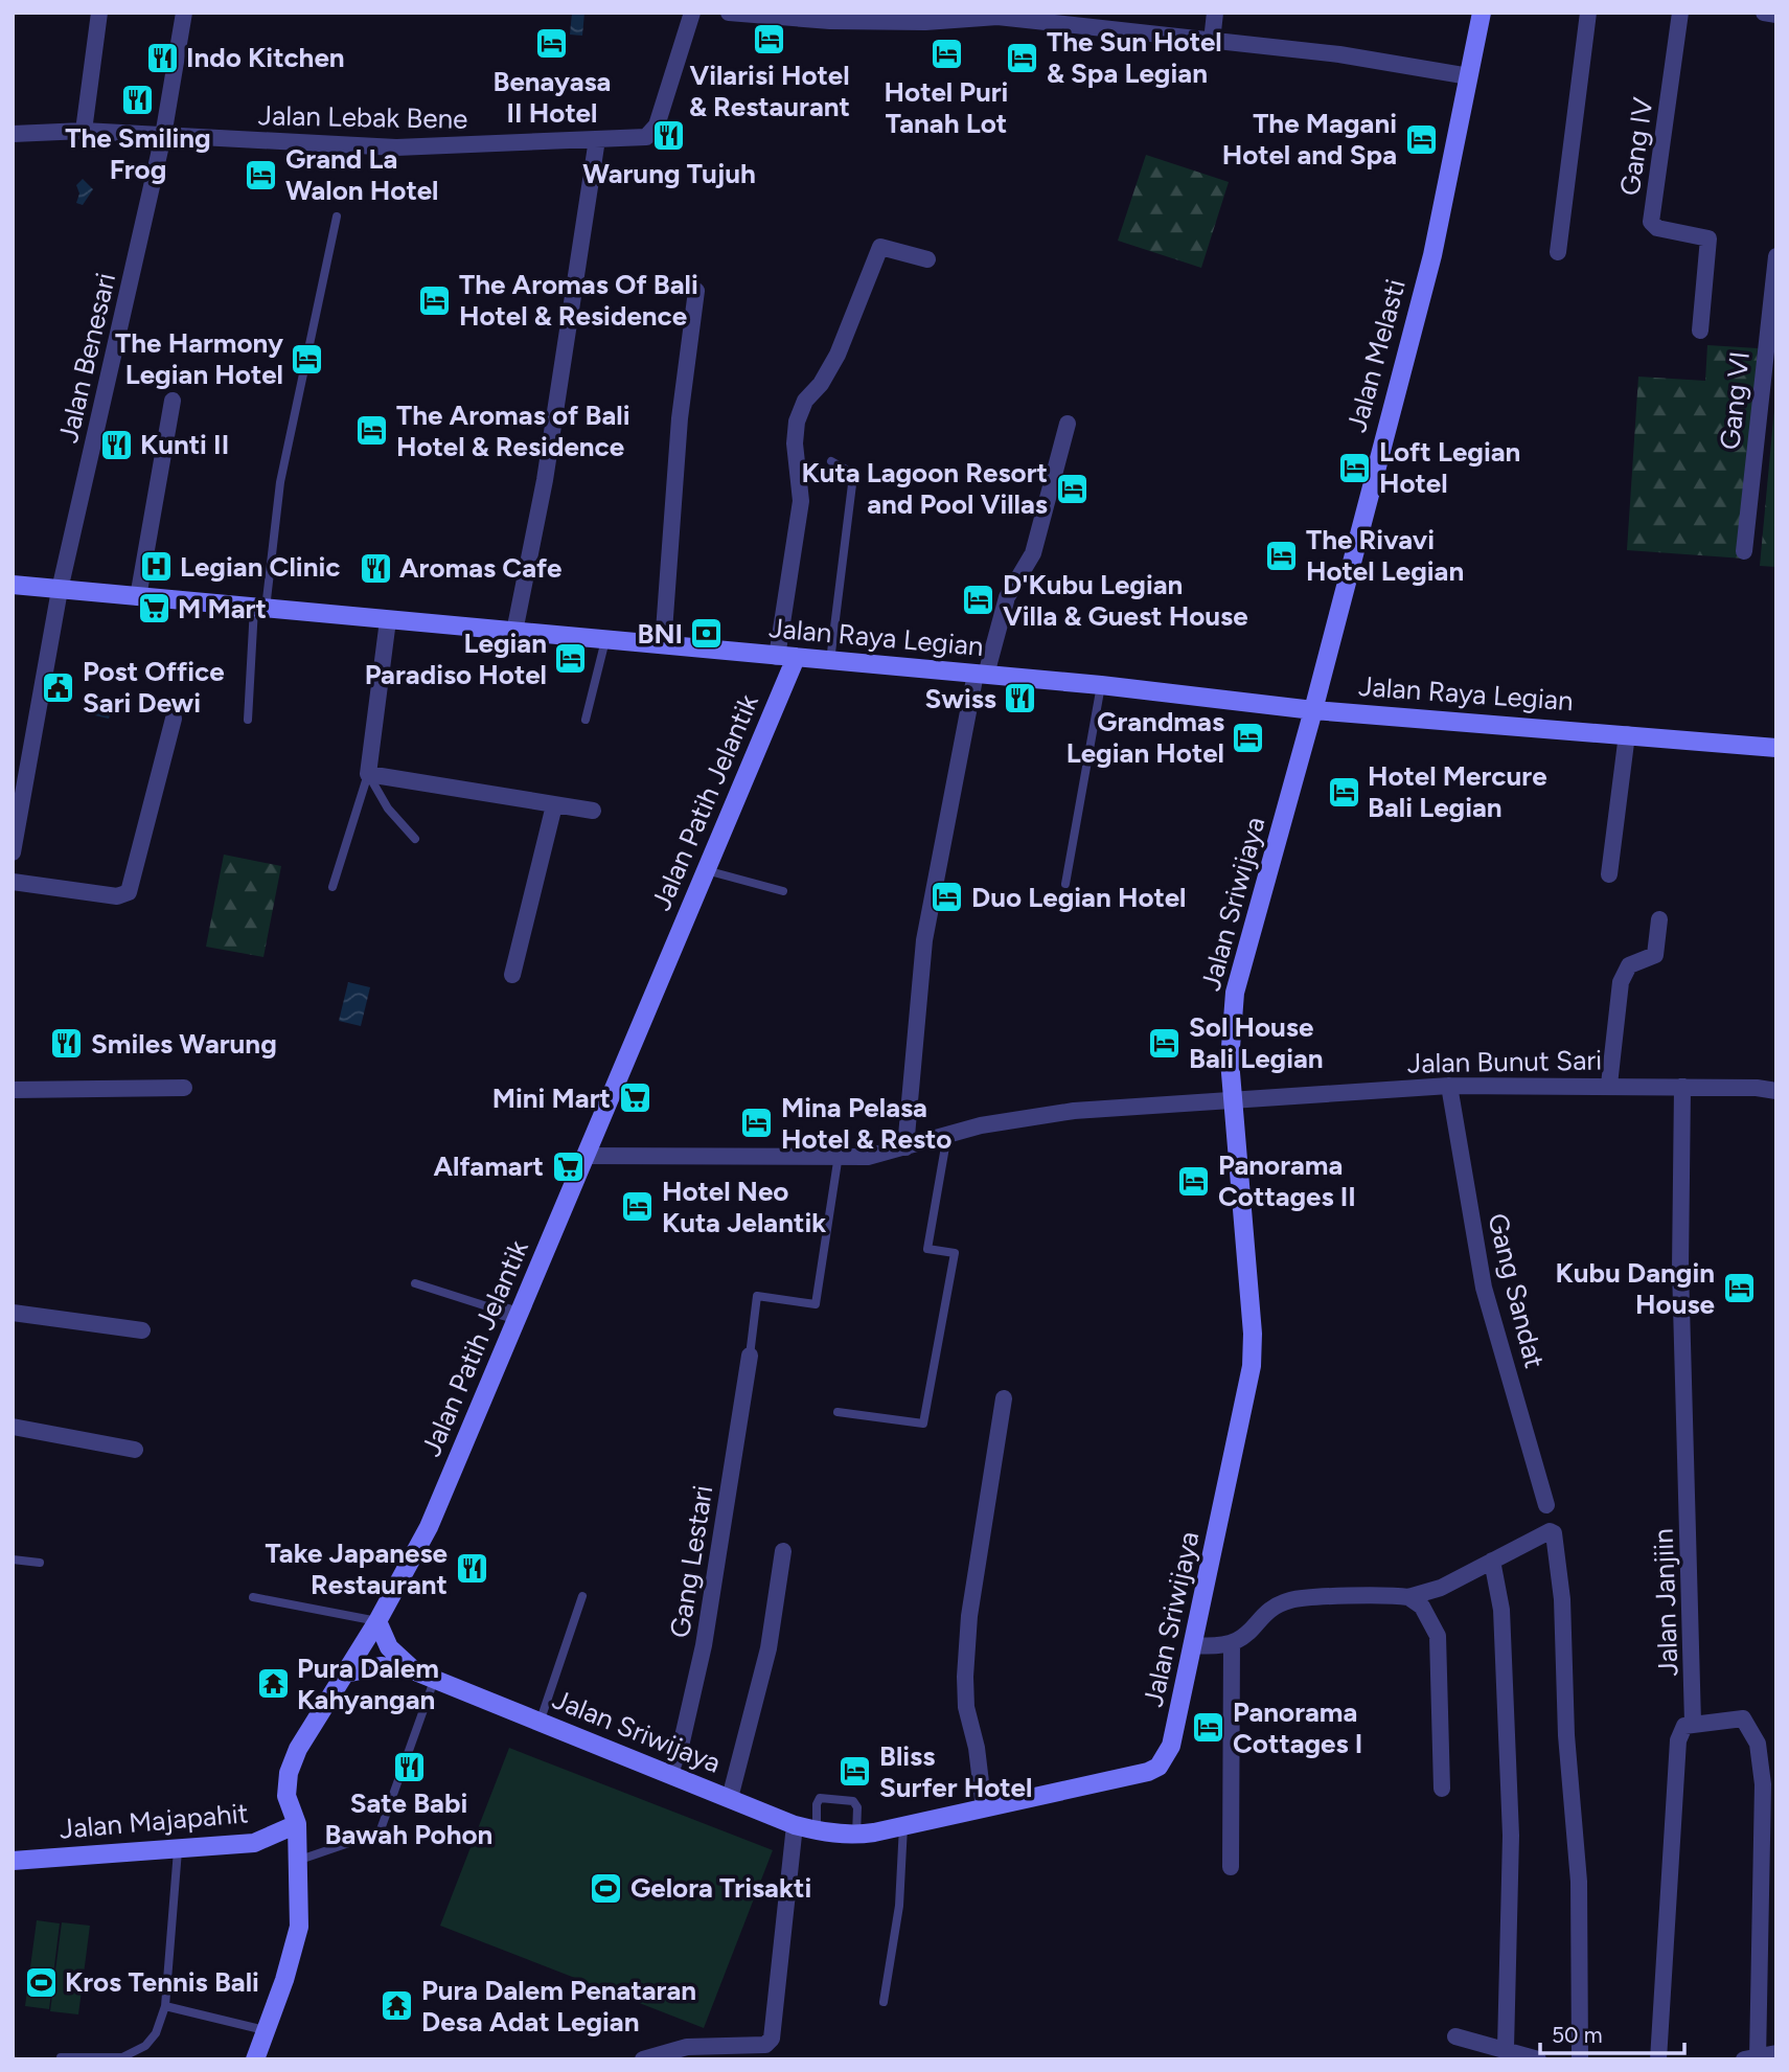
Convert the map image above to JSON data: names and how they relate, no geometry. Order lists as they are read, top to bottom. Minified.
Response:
{"streets":{"street":["Jalan Lebak Bene","Gang IV","Jalan Melasti","Jalan Benesari","Gang VI","Jalan Raya Legian","Jalan Patih Jelantik","Jalan Sriwijaya","Jalan Bunut Sari","Gang Sandat","Gang Lestari","Jalan Janjiin","Jalan Majapahit"]},"crossings":[["Jalan Lebak Bene","Jalan Benesari"],["Jalan Melasti","Jalan Raya Legian"],["Jalan Melasti","Jalan Sriwijaya"],["Jalan Benesari","Jalan Raya Legian"],["Jalan Raya Legian","Jalan Patih Jelantik"],["Jalan Raya Legian","Jalan Sriwijaya"],["Jalan Patih Jelantik","Jalan Sriwijaya"],["Jalan Patih Jelantik","Jalan Bunut Sari"],["Jalan Patih Jelantik","Jalan Majapahit"],["Jalan Sriwijaya","Jalan Bunut Sari"],["Jalan Sriwijaya","Gang Lestari"],["Jalan Bunut Sari","Gang Sandat"],["Jalan Bunut Sari","Jalan Janjiin"]],"places":{"hotel":["Vilarisi Hotel & Restaurant","Benayasa II Hotel","Hotel Puri Tanah Lot","The Sun Hotel & Spa Legian","The Magani Hotel and Spa","Grand La Walon Hotel","The Aromas Of Bali Hotel & Residence","The Harmony Legian Hotel","The Aromas of Bali Hotel & Residence","Loft Legian Hotel","Kuta Lagoon Resort and Pool Villas","The Rivavi Hotel Legian","D'Kubu Legian Villa & Guest House","Legian Paradiso Hotel","Grandmas Legian Hotel","Hotel Mercure Bali Legian","Duo Legian Hotel","Sol House Bali Legian","Mina Pelasa Hotel & Resto","Panorama Cottages II","Hotel Neo Kuta Jelantik","Kubu Dangin House","Panorama Cottages I","Bliss Surfer Hotel"],"restaurant":["Indo Kitchen","The Smiling Frog","Warung Tujuh","Kunti II","Aromas Cafe","Swiss","Smiles Warung","Take Japanese Restaurant","Sate Babi Bawah Pohon"],"hospital":["Legian Clinic"],"supermarket":["M Mart","Mini Mart","Alfamart"],"bank":["BNI"],"public building":["Post Office Sari Dewi"],"temple":["Pura Dalem Kahyangan","Pura Dalem Penataran Desa Adat Legian"],"sports":["Gelora Trisakti","Kros Tennis Bali"]},"scale_bar":"50 m"}
